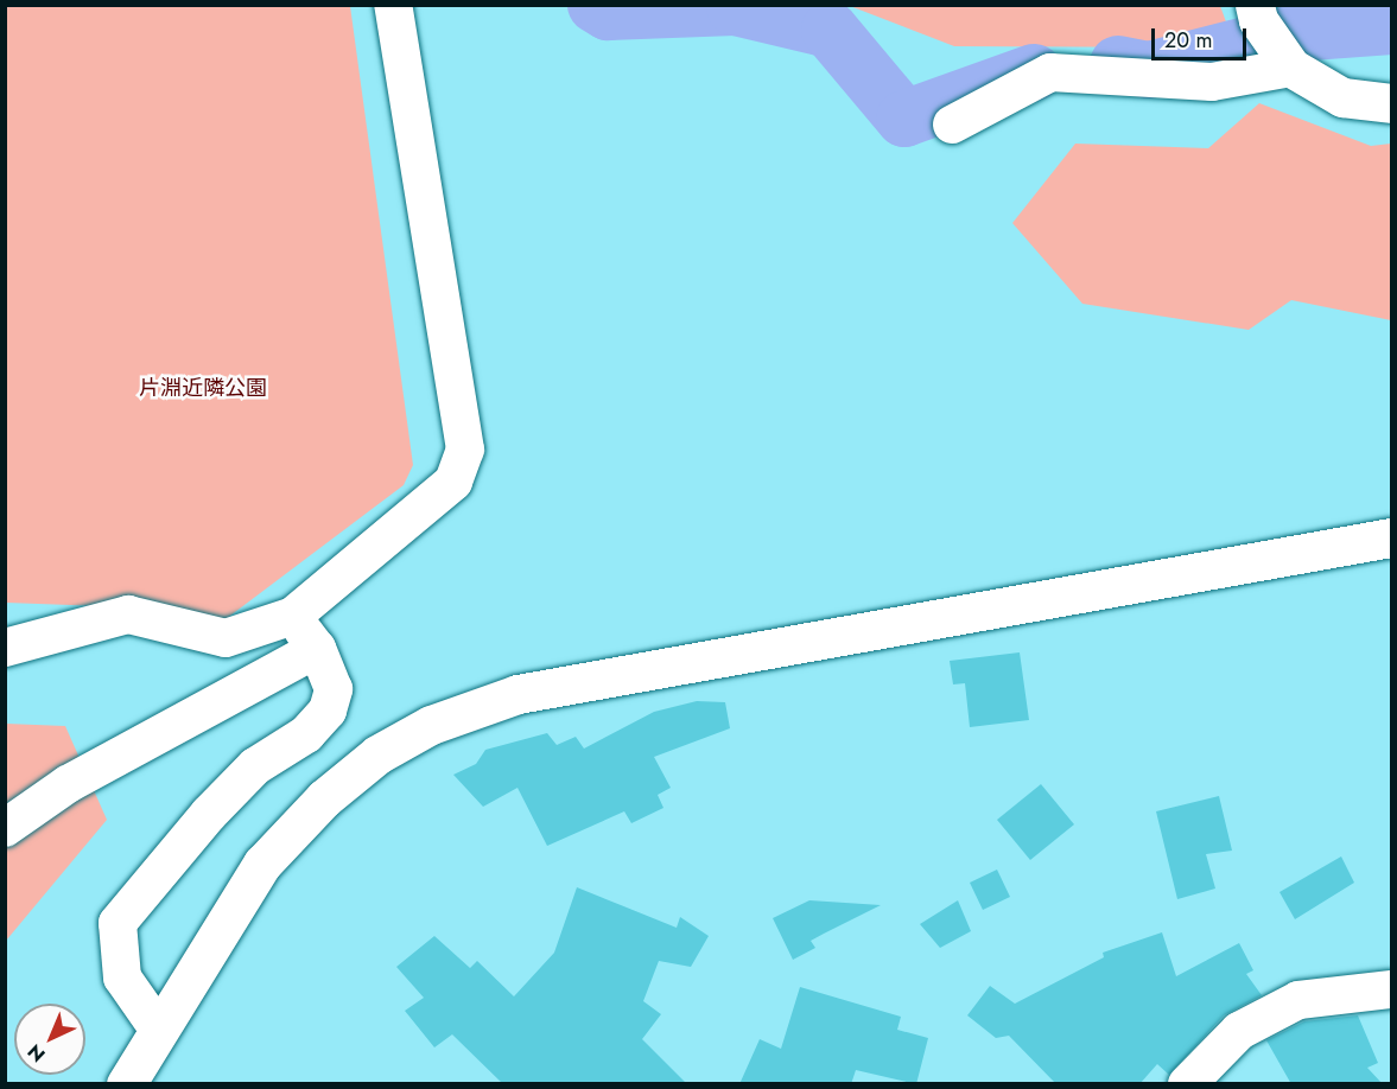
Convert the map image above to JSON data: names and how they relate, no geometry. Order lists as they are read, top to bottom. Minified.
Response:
{"parks":["片淵近隣公園"],"scale_bar":"20 m","north":"bottom left"}
